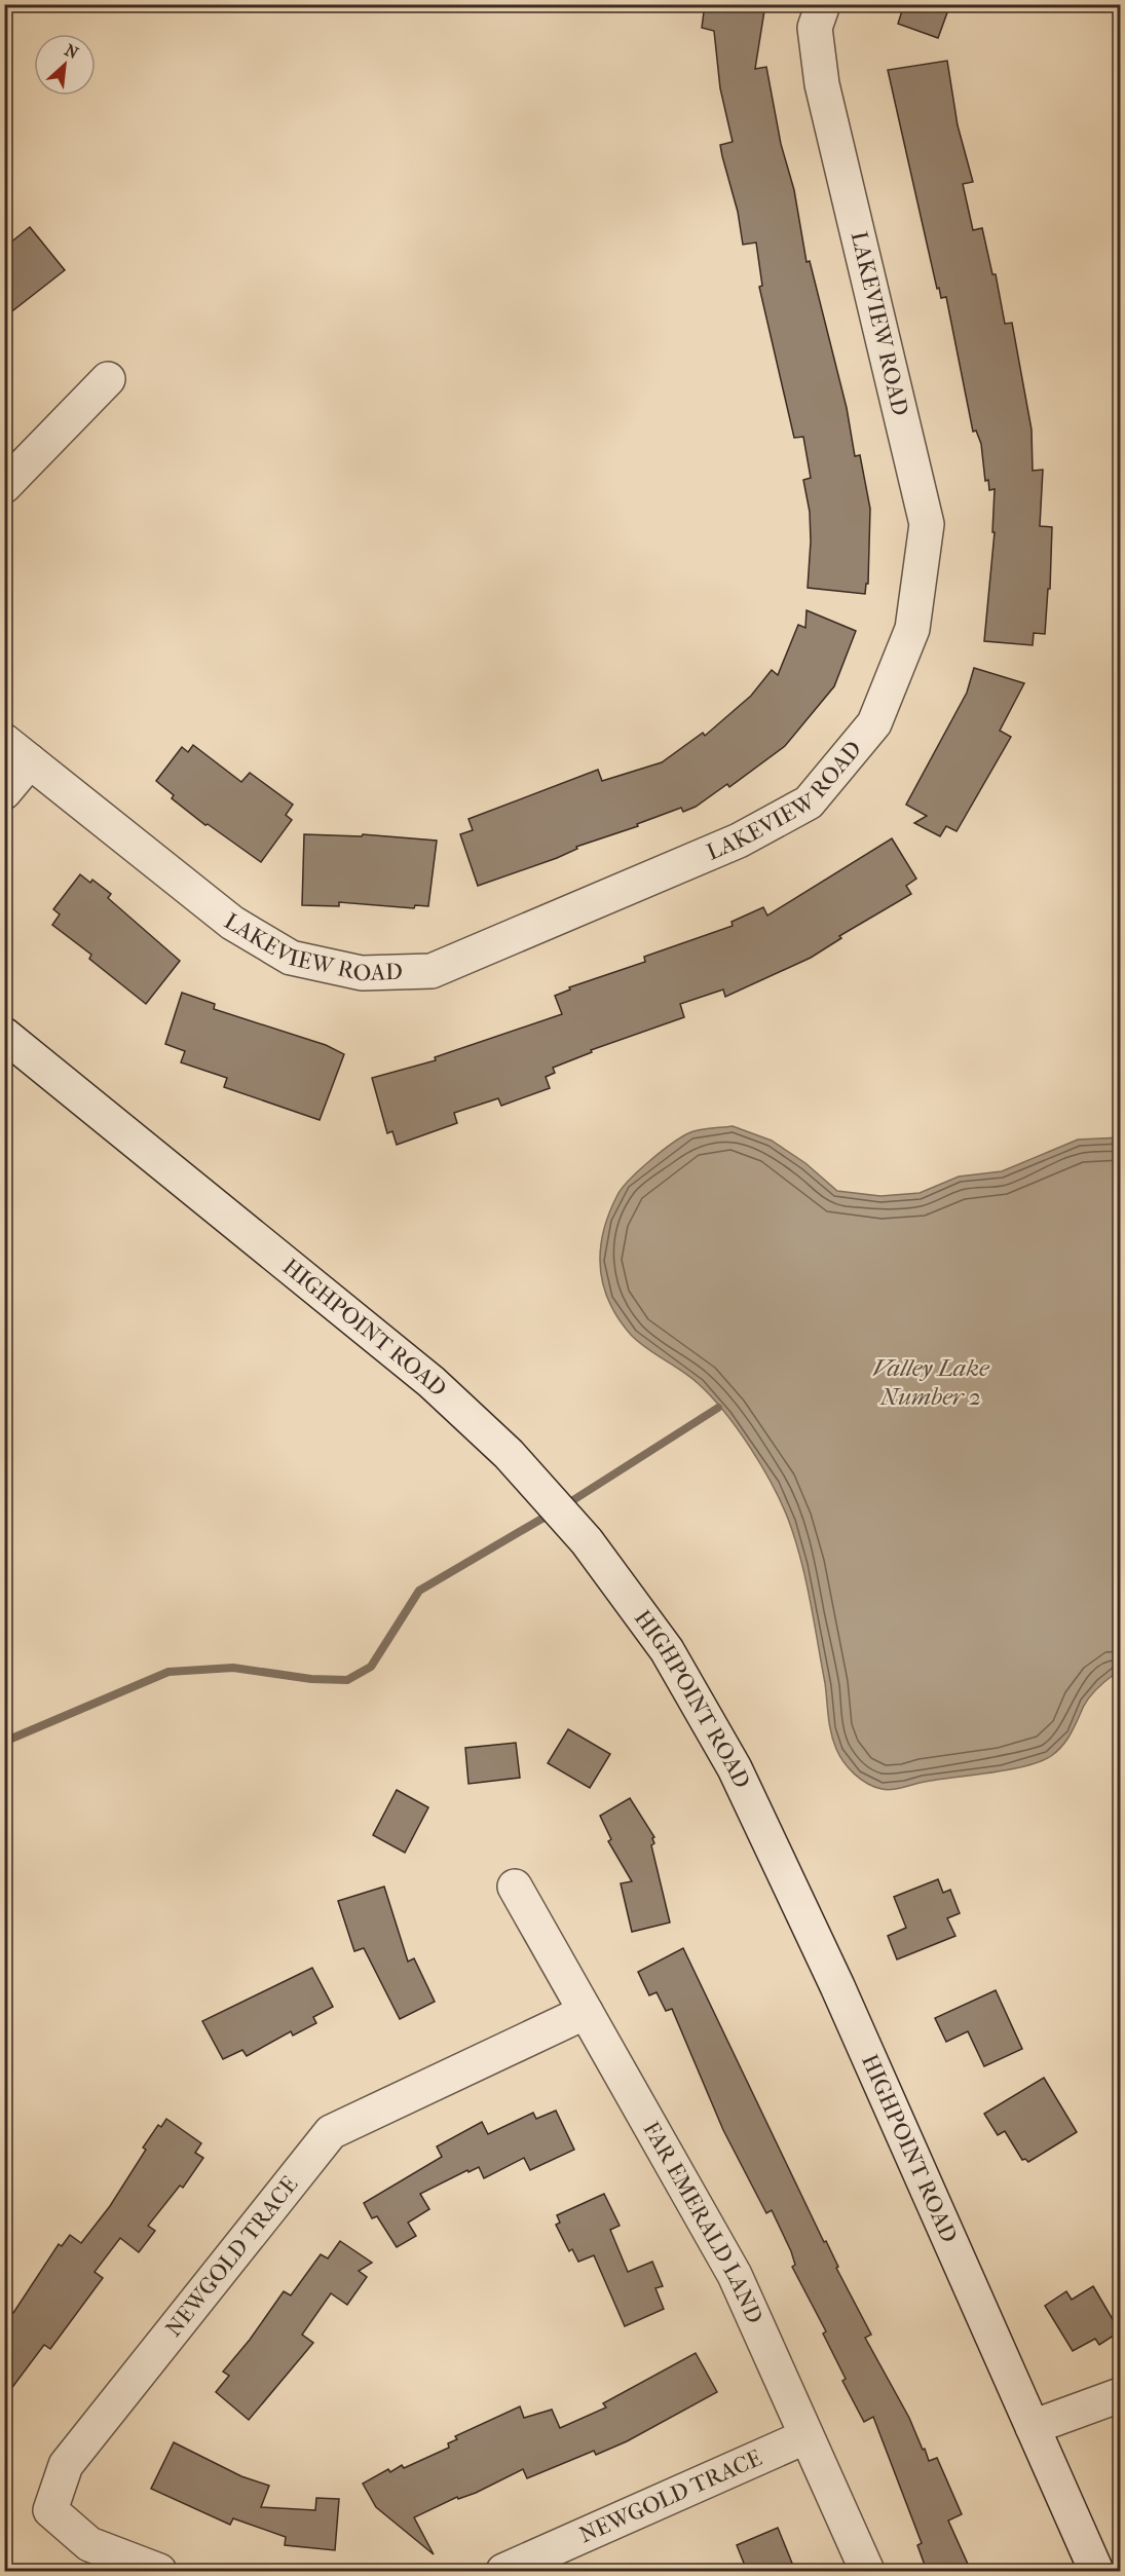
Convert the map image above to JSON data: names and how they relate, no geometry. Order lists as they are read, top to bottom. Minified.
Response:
{"streets":{"street":["LAKEVIEW ROAD","HIGHPOINT ROAD","FAR EMERALD LAND","NEWGOLD TRACE"]},"crossings":[["FAR EMERALD LAND","NEWGOLD TRACE"]],"water":["Valley Lake Number 2"],"north":"top right"}
